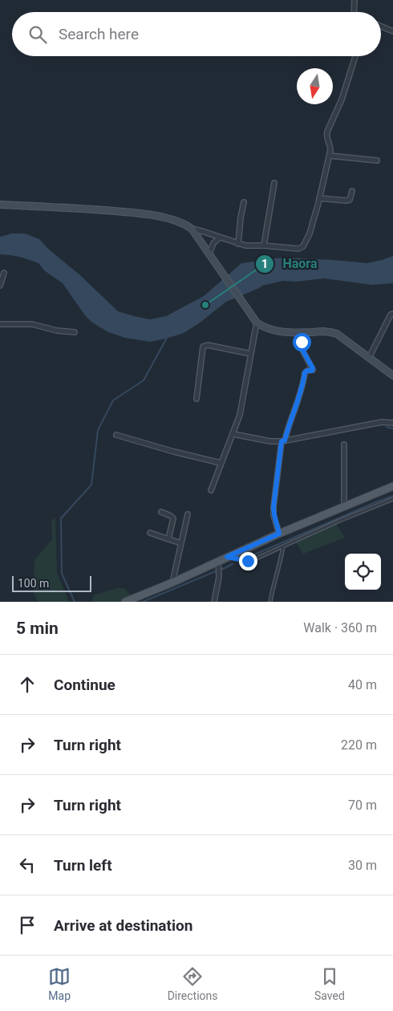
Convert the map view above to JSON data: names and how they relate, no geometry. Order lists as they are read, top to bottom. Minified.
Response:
{"places":["Haora"],"scale_bar":"100 m","north":"bottom","page":{"search":"Search here","scale":"100 m","heading":["5 min","Walk · 360 m"],"list":[["Continue","40 m"],["Turn right","220 m"],["Turn right","70 m"],["Turn left","30 m"],"Arrive at destination"],"nav":["Map","Directions","Saved"]}}
